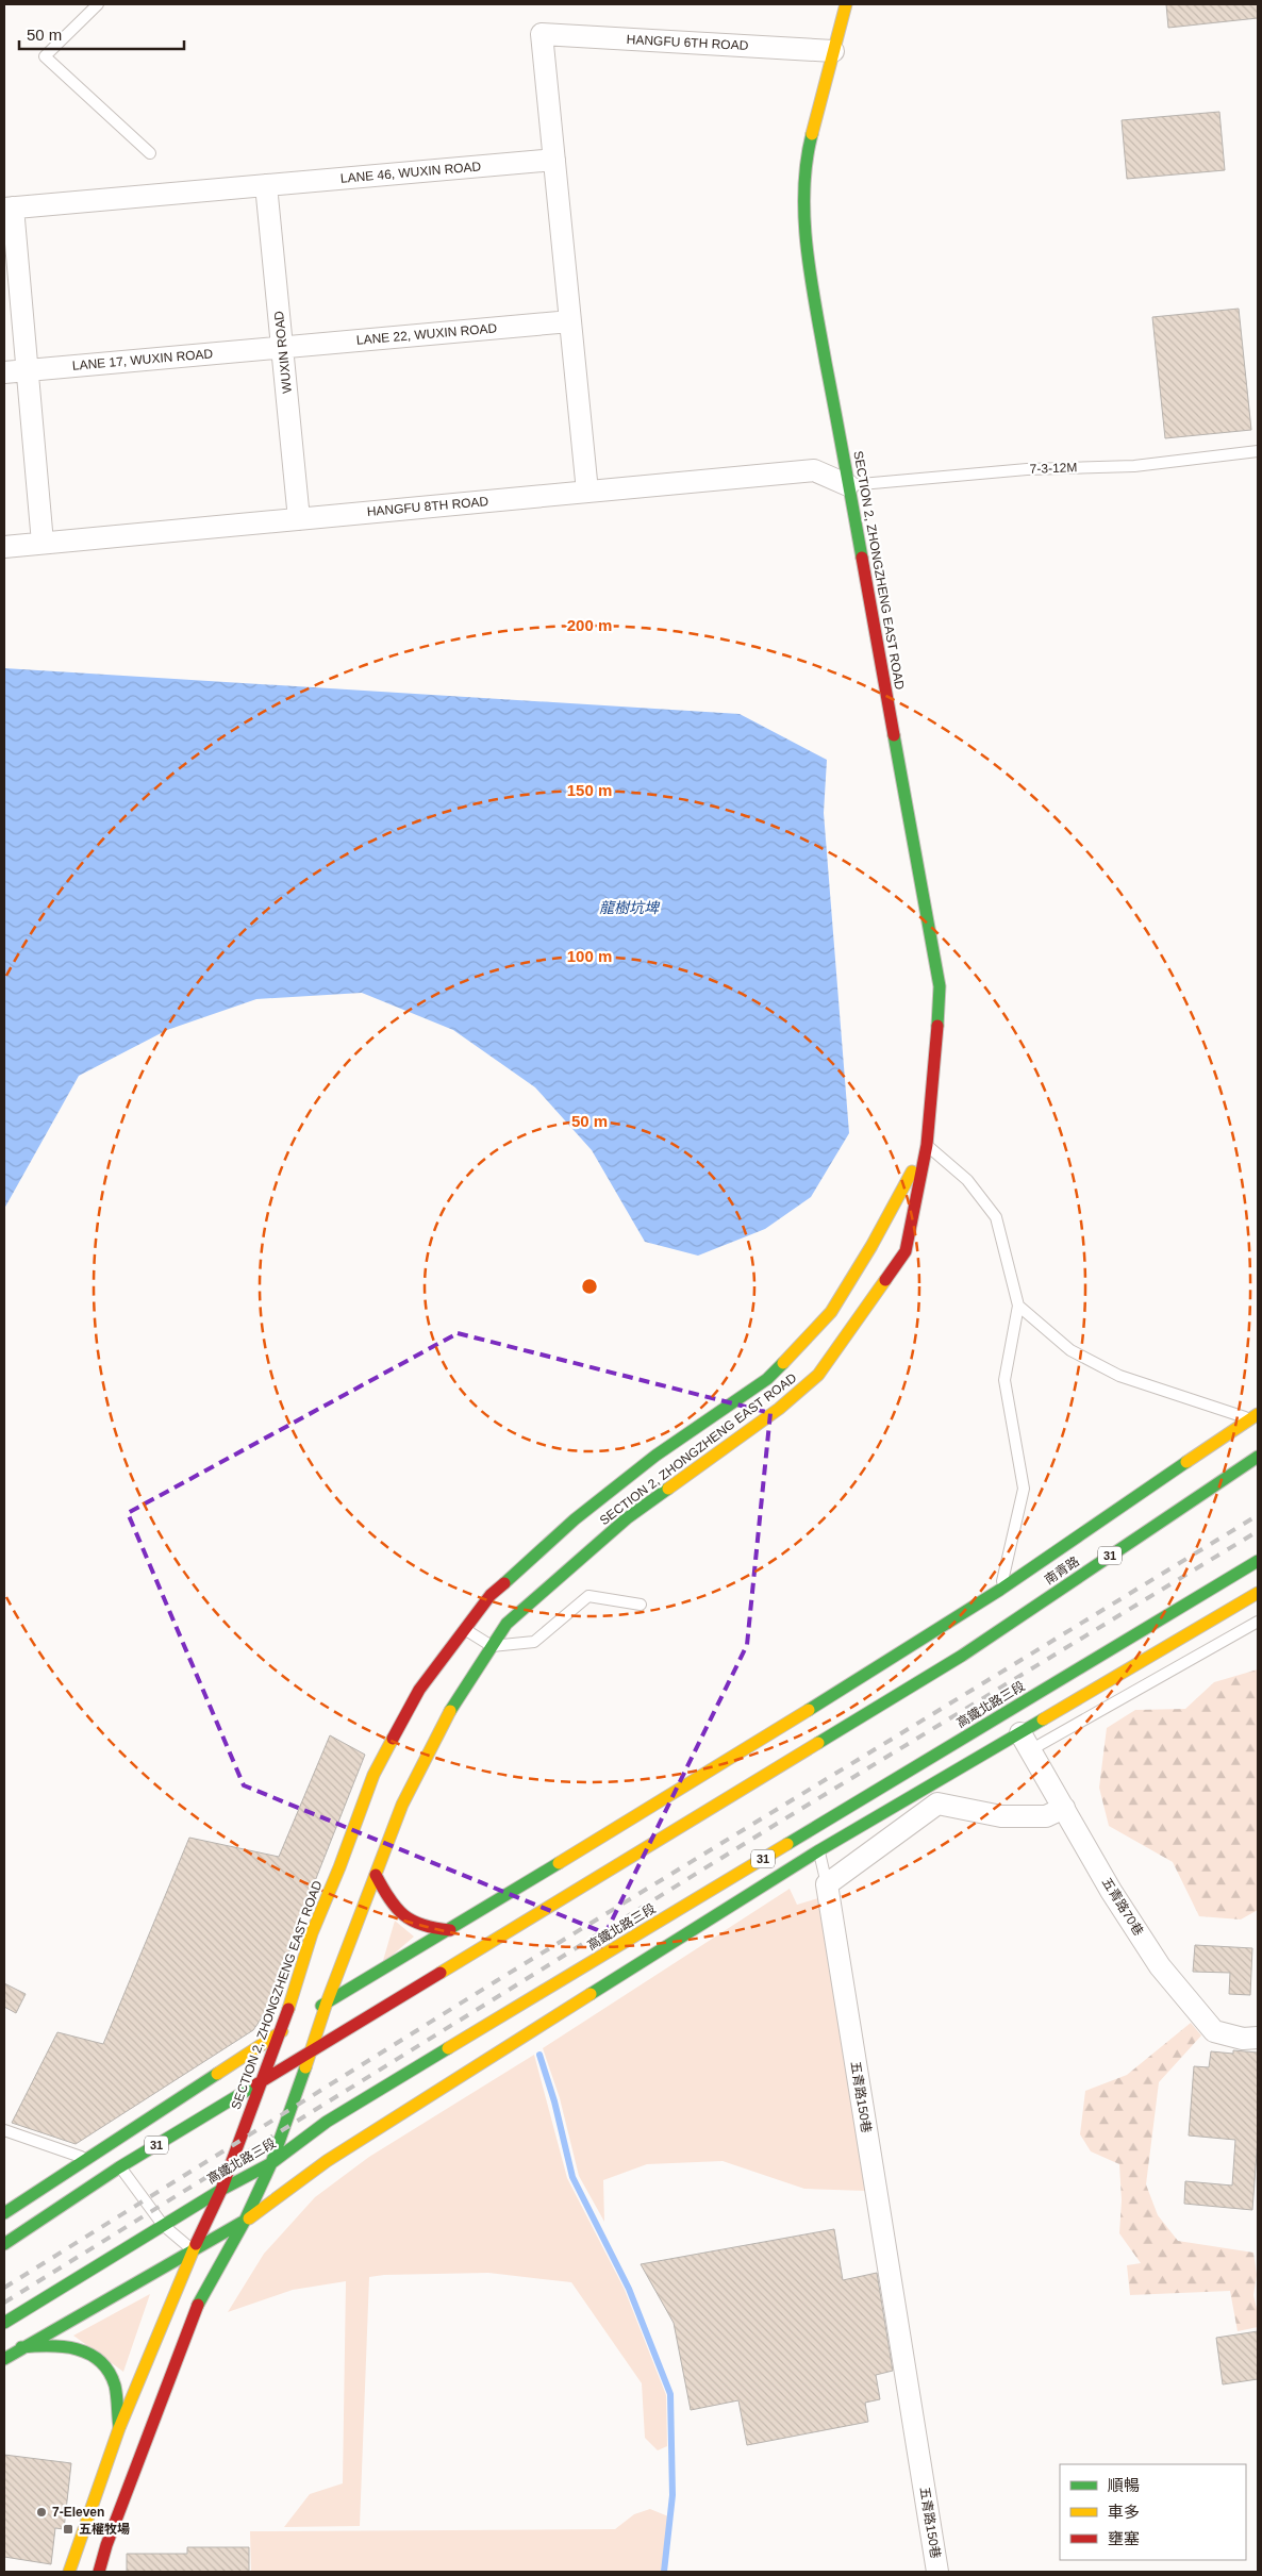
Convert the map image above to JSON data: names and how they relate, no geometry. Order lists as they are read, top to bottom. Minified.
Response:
{"streets":{"main road":["SECTION 2, ZHONGZHENG EAST ROAD","31","南青路","高鐵北路三段"],"street":["HANGFU 6TH ROAD","LANE 46, WUXIN ROAD","LANE 22, WUXIN ROAD","WUXIN ROAD","LANE 17, WUXIN ROAD","HANGFU 8TH ROAD","五青路70巷","五青路150巷"],"lane":["7-3-12M"]},"crossings":[["HANGFU 6TH ROAD","LANE 46, WUXIN ROAD"],["HANGFU 6TH ROAD","SECTION 2, ZHONGZHENG EAST ROAD"],["LANE 46, WUXIN ROAD","WUXIN ROAD"],["LANE 22, WUXIN ROAD","WUXIN ROAD"],["LANE 22, WUXIN ROAD","LANE 17, WUXIN ROAD"],["WUXIN ROAD","LANE 17, WUXIN ROAD"],["WUXIN ROAD","HANGFU 8TH ROAD"],["7-3-12M","HANGFU 8TH ROAD"],["7-3-12M","SECTION 2, ZHONGZHENG EAST ROAD"],["HANGFU 8TH ROAD","SECTION 2, ZHONGZHENG EAST ROAD"],["SECTION 2, ZHONGZHENG EAST ROAD","31"],["SECTION 2, ZHONGZHENG EAST ROAD","南青路"],["SECTION 2, ZHONGZHENG EAST ROAD","高鐵北路三段"],["31","南青路"]],"water":["龍樹坑埤"],"places":{"other":["7-Eleven"],"transit":["五權牧場"]},"legend":["順暢","車多","壅塞"],"scale_bar":"50 m","rings":["200 m","150 m","100 m","50 m"]}
